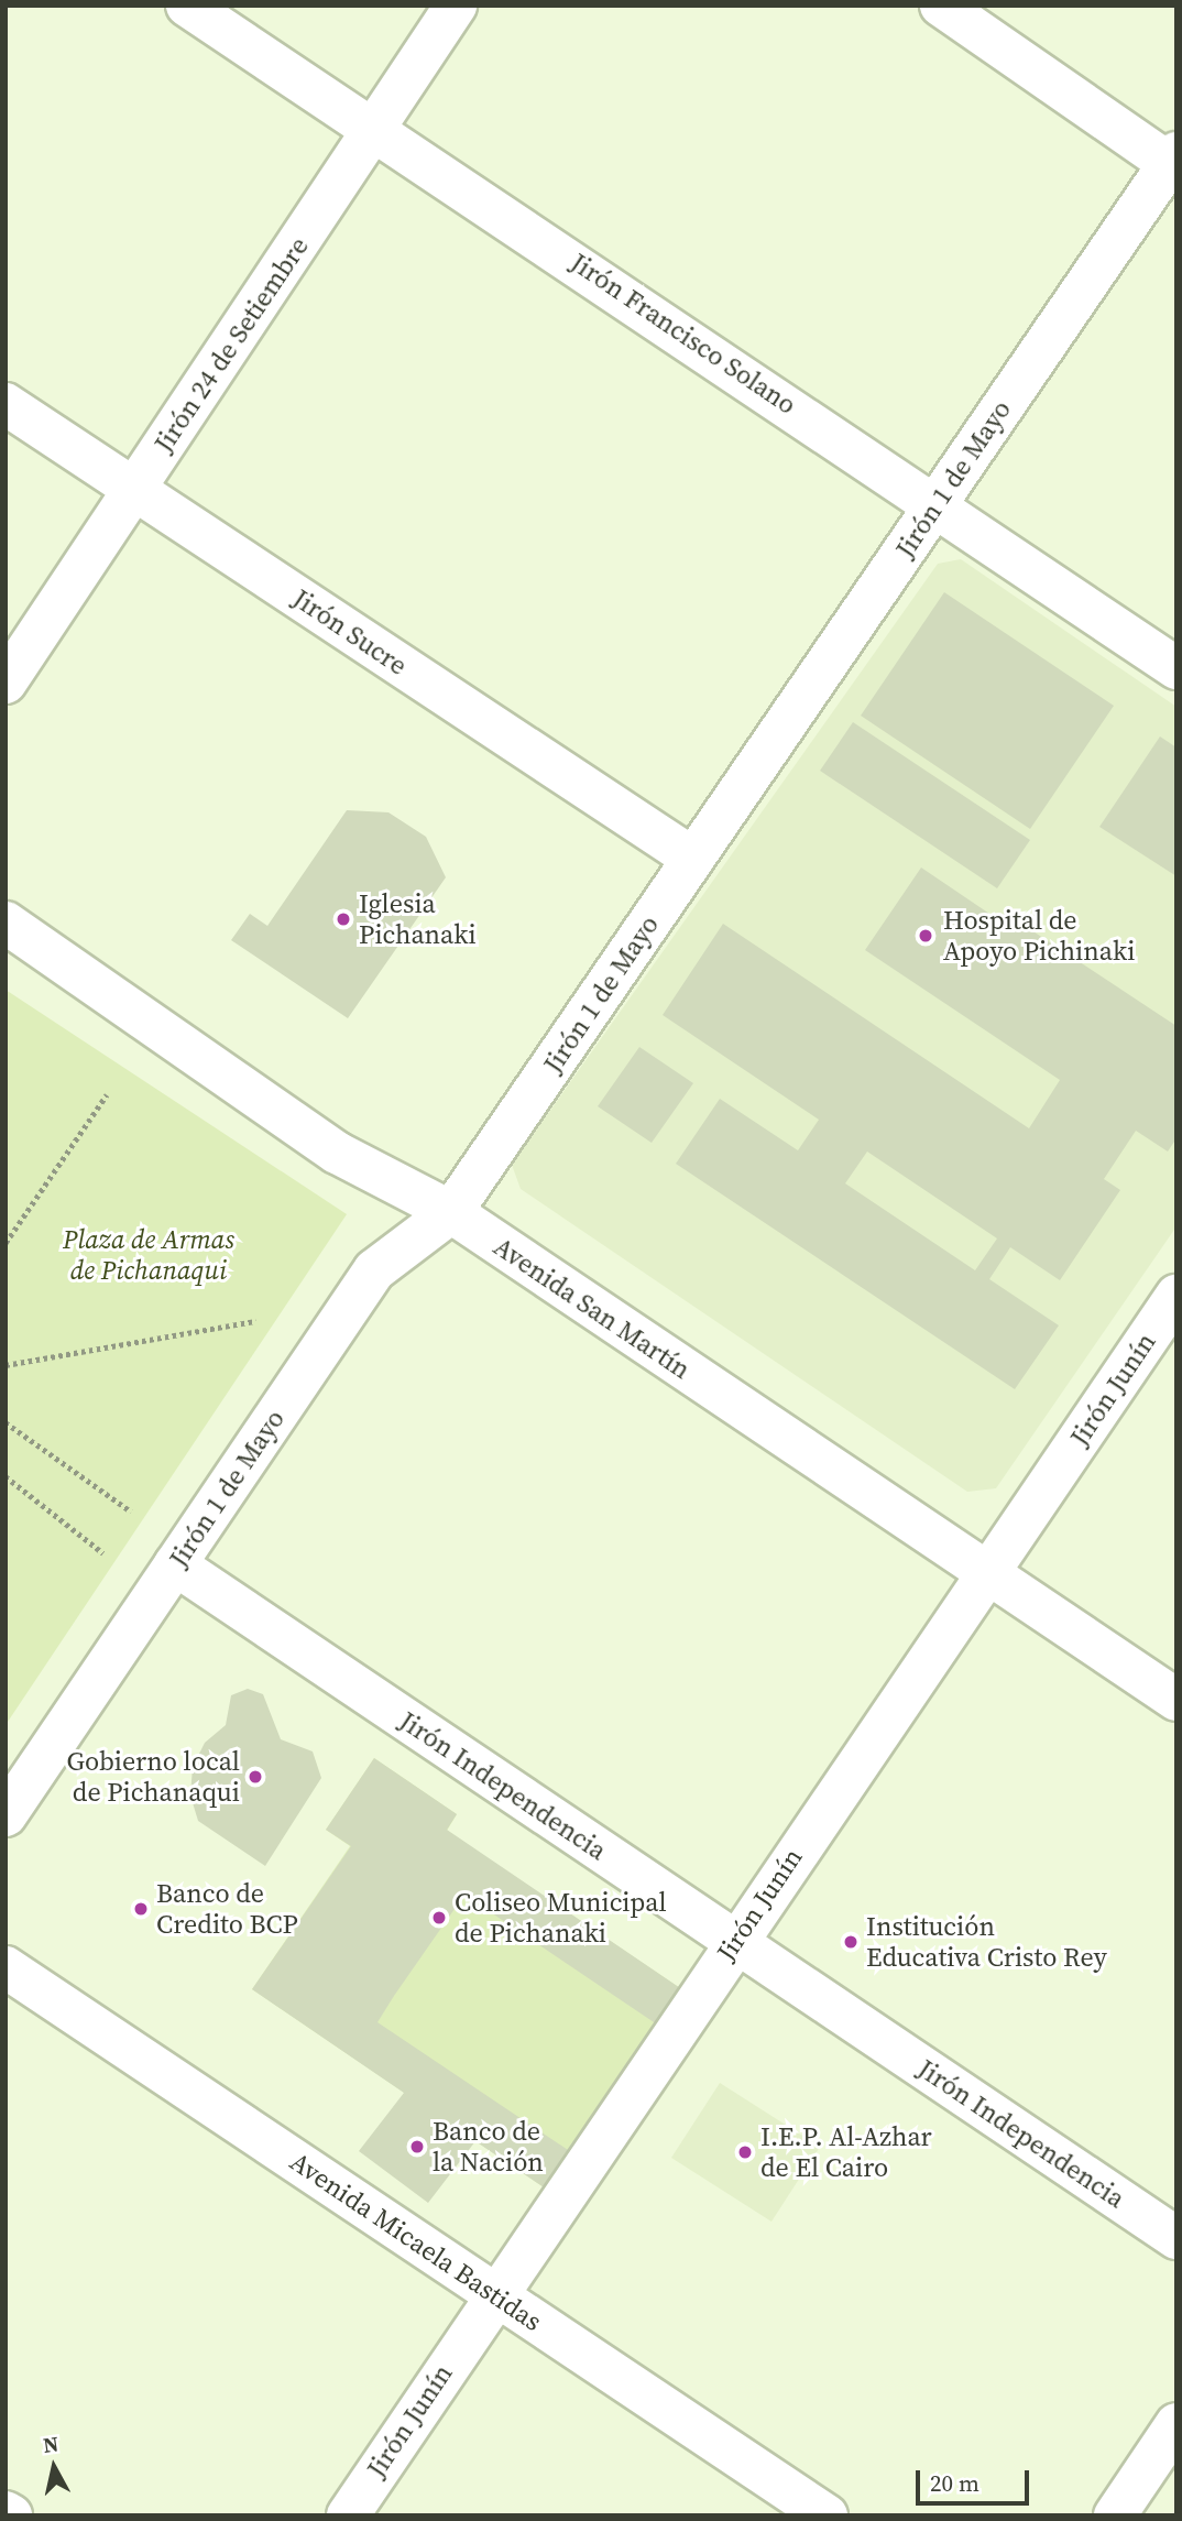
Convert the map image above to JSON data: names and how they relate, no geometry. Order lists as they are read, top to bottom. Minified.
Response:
{"streets":{"street":["Jirón Francisco Solano","Jirón 24 de Setiembre","Jirón 1 de Mayo","Jirón Sucre","Avenida San Martín","Jirón Junín","Jirón Independencia","Avenida Micaela Bastidas"]},"crossings":[["Jirón Francisco Solano","Jirón 24 de Setiembre"],["Jirón Francisco Solano","Jirón 1 de Mayo"],["Jirón 24 de Setiembre","Jirón Sucre"],["Jirón 1 de Mayo","Jirón Sucre"],["Jirón 1 de Mayo","Avenida San Martín"],["Jirón 1 de Mayo","Jirón Independencia"],["Avenida San Martín","Jirón Junín"],["Jirón Junín","Jirón Independencia"],["Jirón Junín","Avenida Micaela Bastidas"]],"parks":["Plaza de Armas de Pichanaqui"],"places":["Iglesia Pichanaki","Hospital de Apoyo Pichinaki","Gobierno local de Pichanaqui","Banco de Credito BCP","Coliseo Municipal de Pichanaki","Institución Educativa Cristo Rey","Banco de la Nación","I.E.P. Al-Azhar de El Cairo"],"scale_bar":"20 m","north":"top"}
